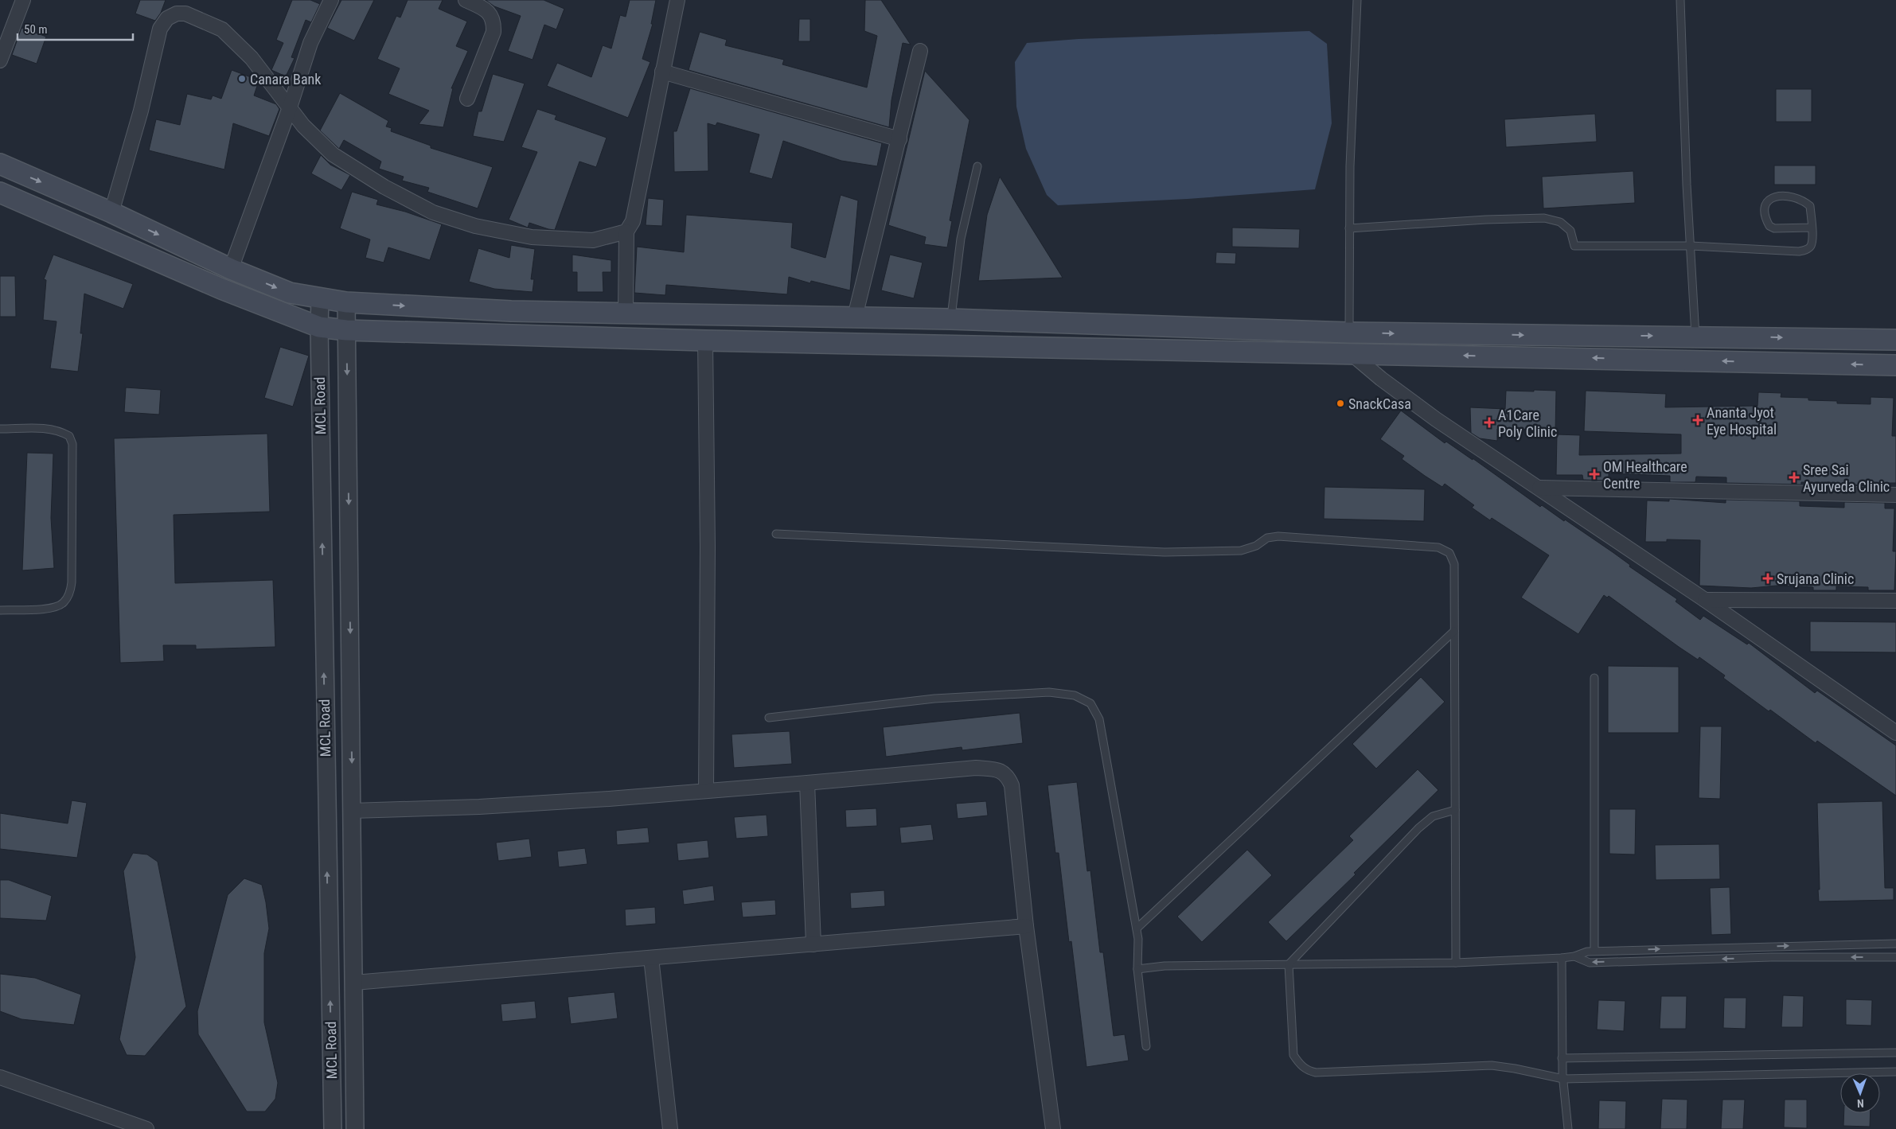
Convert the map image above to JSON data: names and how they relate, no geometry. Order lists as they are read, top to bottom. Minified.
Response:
{"streets":{"street":["MCL Road"]},"places":{"other":["Canara Bank","SnackCasa"],"health":["Ananta Jyot Eye Hospital","A1Care Poly Clinic","OM Healthcare Centre","Sree Sai Ayurveda Clinic","Srujana Clinic"]},"scale_bar":"50 m","north":"bottom"}
